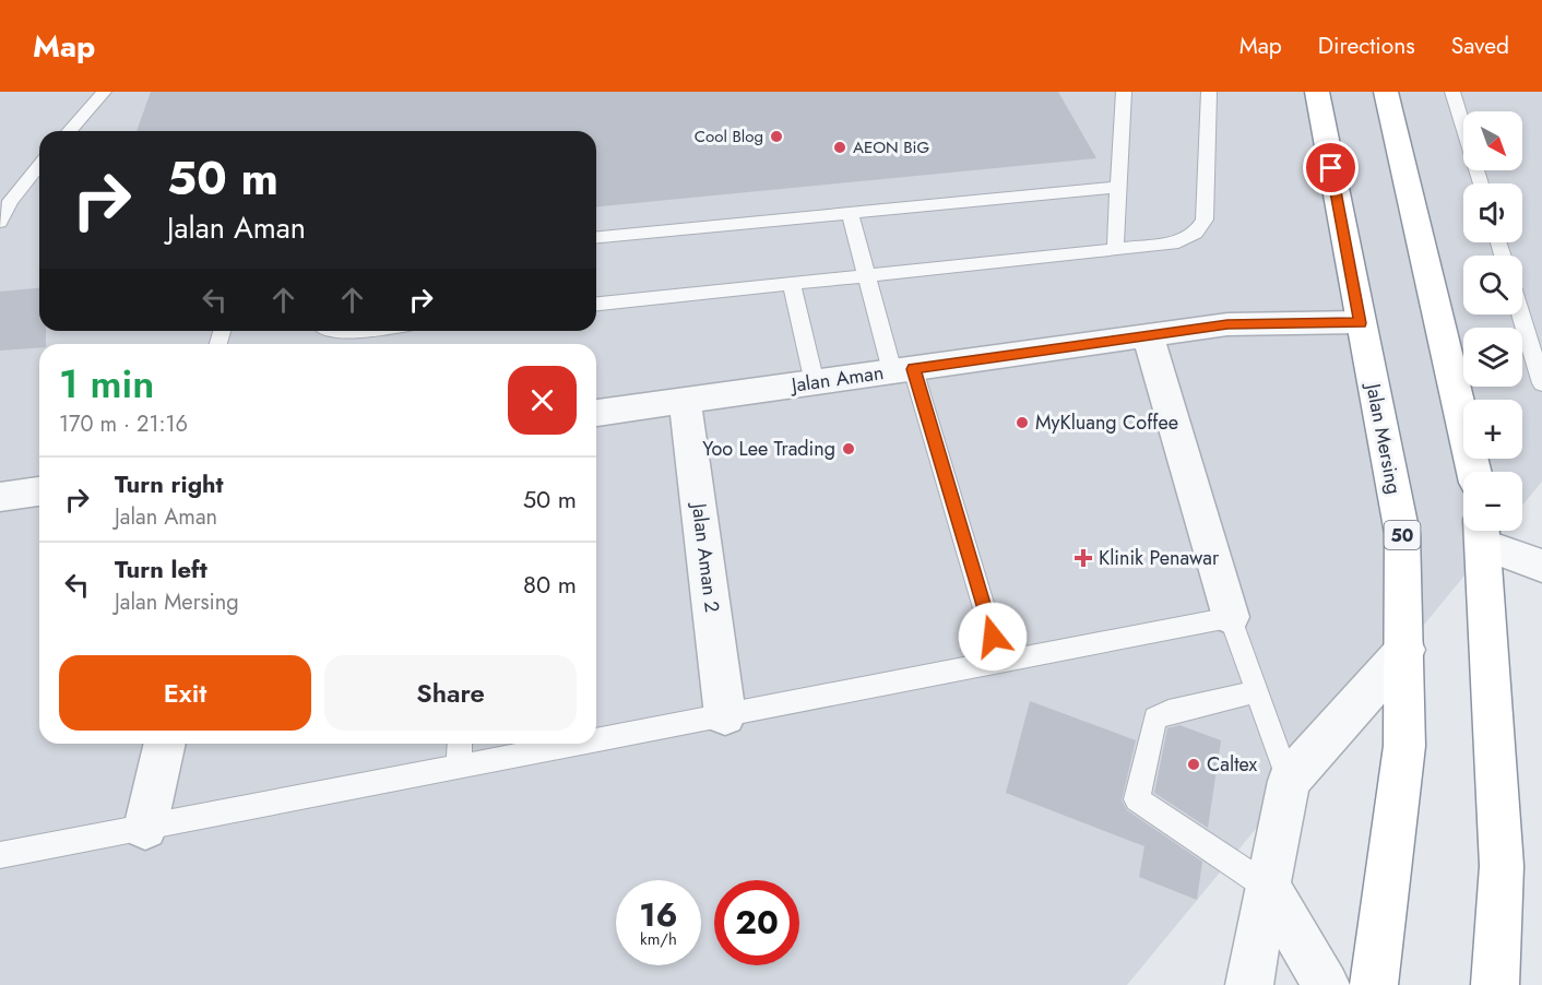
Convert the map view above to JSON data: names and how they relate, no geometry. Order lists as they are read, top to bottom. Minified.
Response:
{"streets":{"highway":["Jalan Mersing","50"],"street":["Jalan Aman","Jalan Aman 2"]},"crossings":[["Jalan Aman","Jalan Mersing"],["Jalan Aman","Jalan Aman 2"]],"places":{"other":["Cool Blog","AEON BiG","MyKluang Coffee","Yoo Lee Trading","Caltex"],"health":["Klinik Penawar"]},"north":"bottom right","page":{"header":"Map","nav":["Map","Directions","Saved"],"map_buttons":["+","−"],"turn":["50 m","Jalan Aman"],"heading":["1 min","170 m · 21:16"],"list":[{"name":"Turn right","note":"Jalan Aman","value":"50 m"},{"name":"Turn left","note":"Jalan Mersing","value":"80 m"}],"buttons":["Exit","Share"],"speed":"16 km/h","limit":"20"}}
